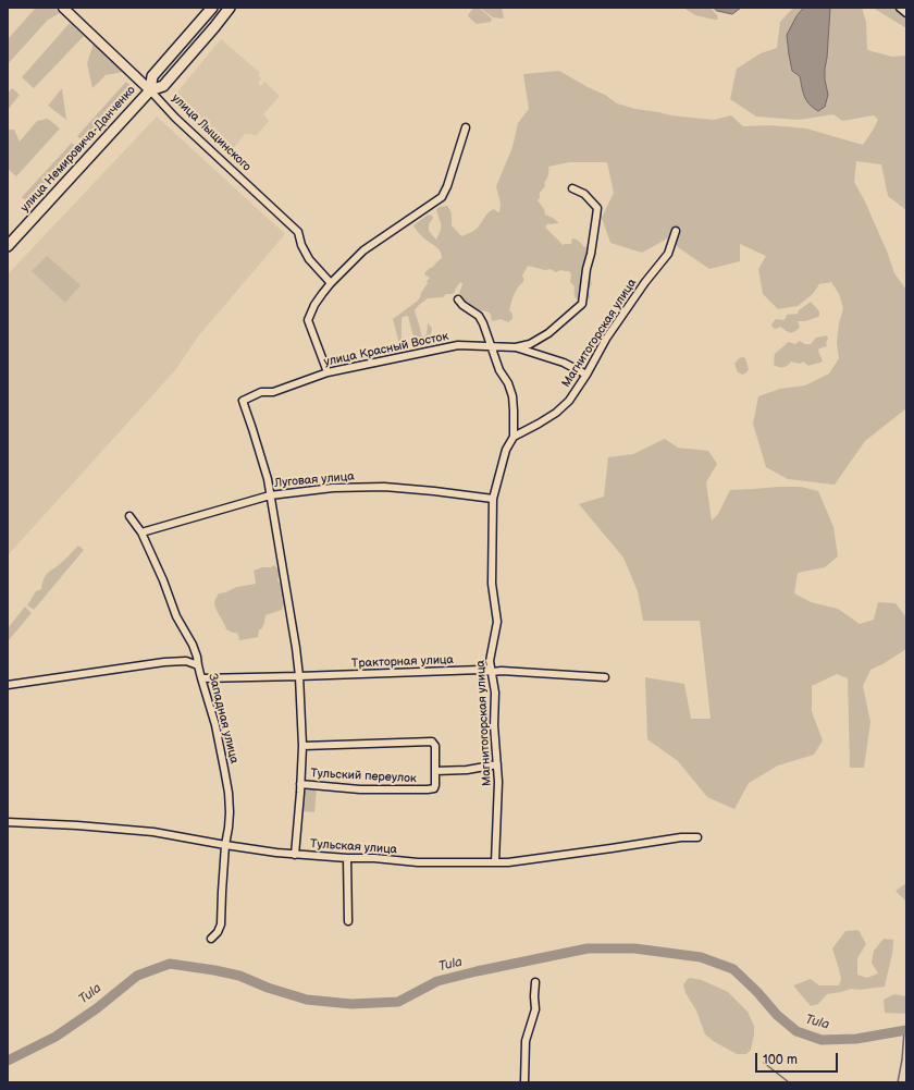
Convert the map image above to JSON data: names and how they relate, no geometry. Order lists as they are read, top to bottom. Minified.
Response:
{"streets":{"main road":["улица Немировича-Данченко"],"street":["улица Лыщинского","Магнитогорская улица","улица Красный Восток","Луговая улица","Тракторная улица","Западная улица","Тульский переулок","Тульская улица"]},"crossings":[["улица Лыщинского","улица Немировича-Данченко"],["Магнитогорская улица","улица Красный Восток"],["Магнитогорская улица","Луговая улица"],["Магнитогорская улица","Тракторная улица"],["Магнитогорская улица","Тульская улица"],["улица Красный Восток","Луговая улица"],["Луговая улица","Западная улица"],["Тракторная улица","Западная улица"],["Западная улица","Тульская улица"]],"water":["Tula"],"scale_bar":"100 m"}
